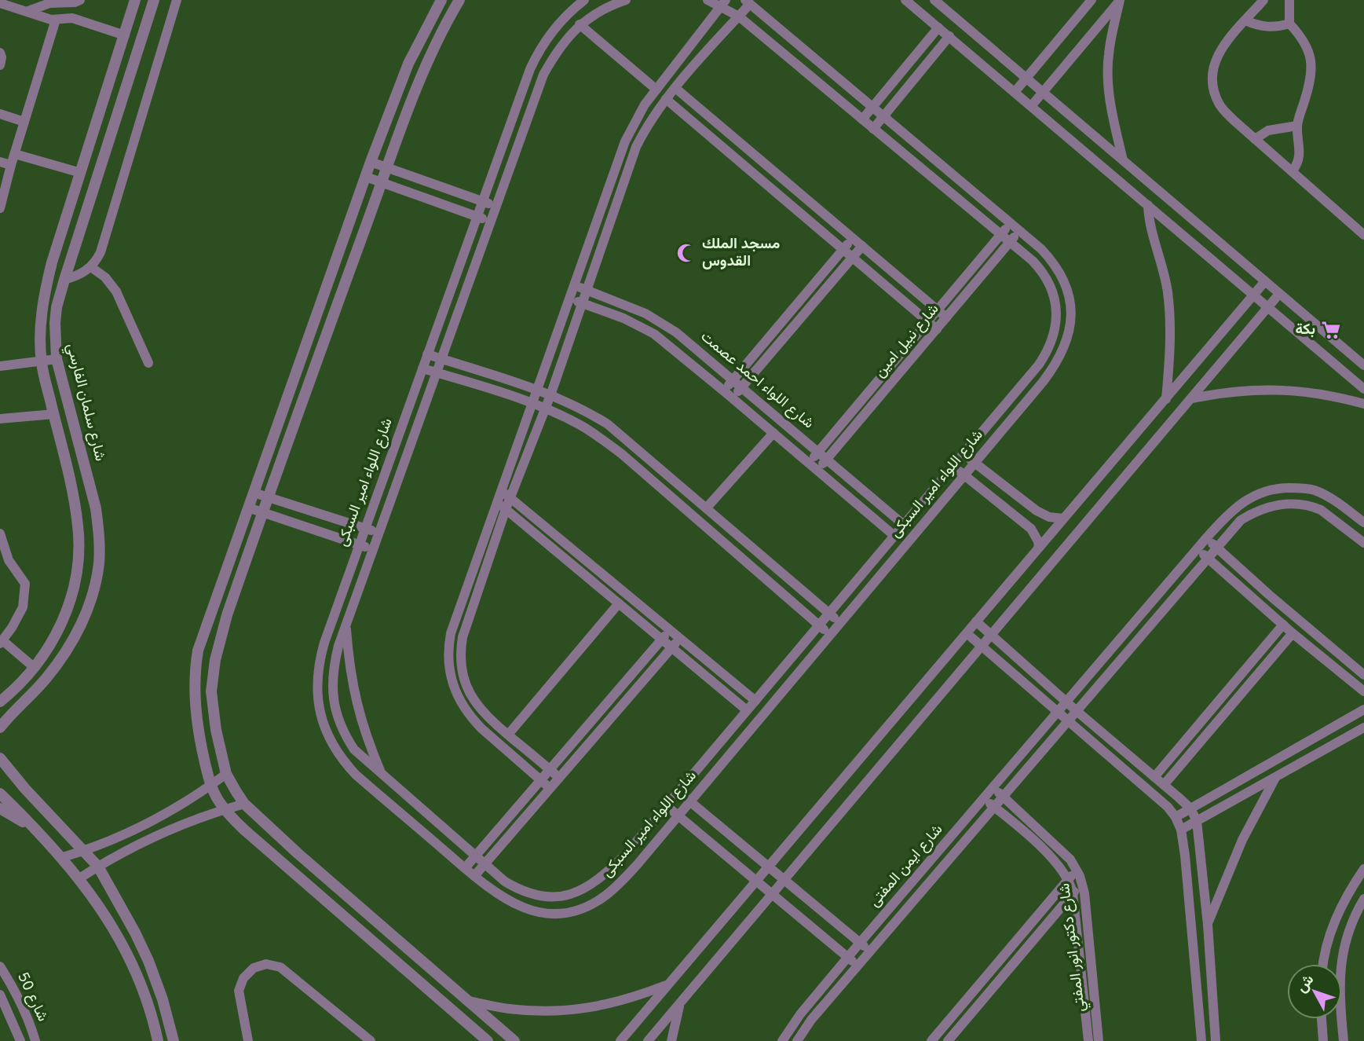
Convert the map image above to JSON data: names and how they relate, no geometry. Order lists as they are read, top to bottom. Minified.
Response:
{"streets":{"street":["شارع نبيل امين","شارع اللواء احمد عصمت","شارع سلمان الفارسي","شارع اللواء امير السبكى","شارع ايمن المفتى","شارع دكتور انور المفتي","شارع 50"]},"crossings":[["شارع نبيل امين","شارع اللواء احمد عصمت"],["شارع نبيل امين","شارع اللواء امير السبكى"],["شارع اللواء احمد عصمت","شارع اللواء امير السبكى"],["شارع ايمن المفتى","شارع دكتور انور المفتي"]],"places":{"mosque":["مسجد الملك القدوس"],"supermarket":["بكة"]},"north":"top left"}
